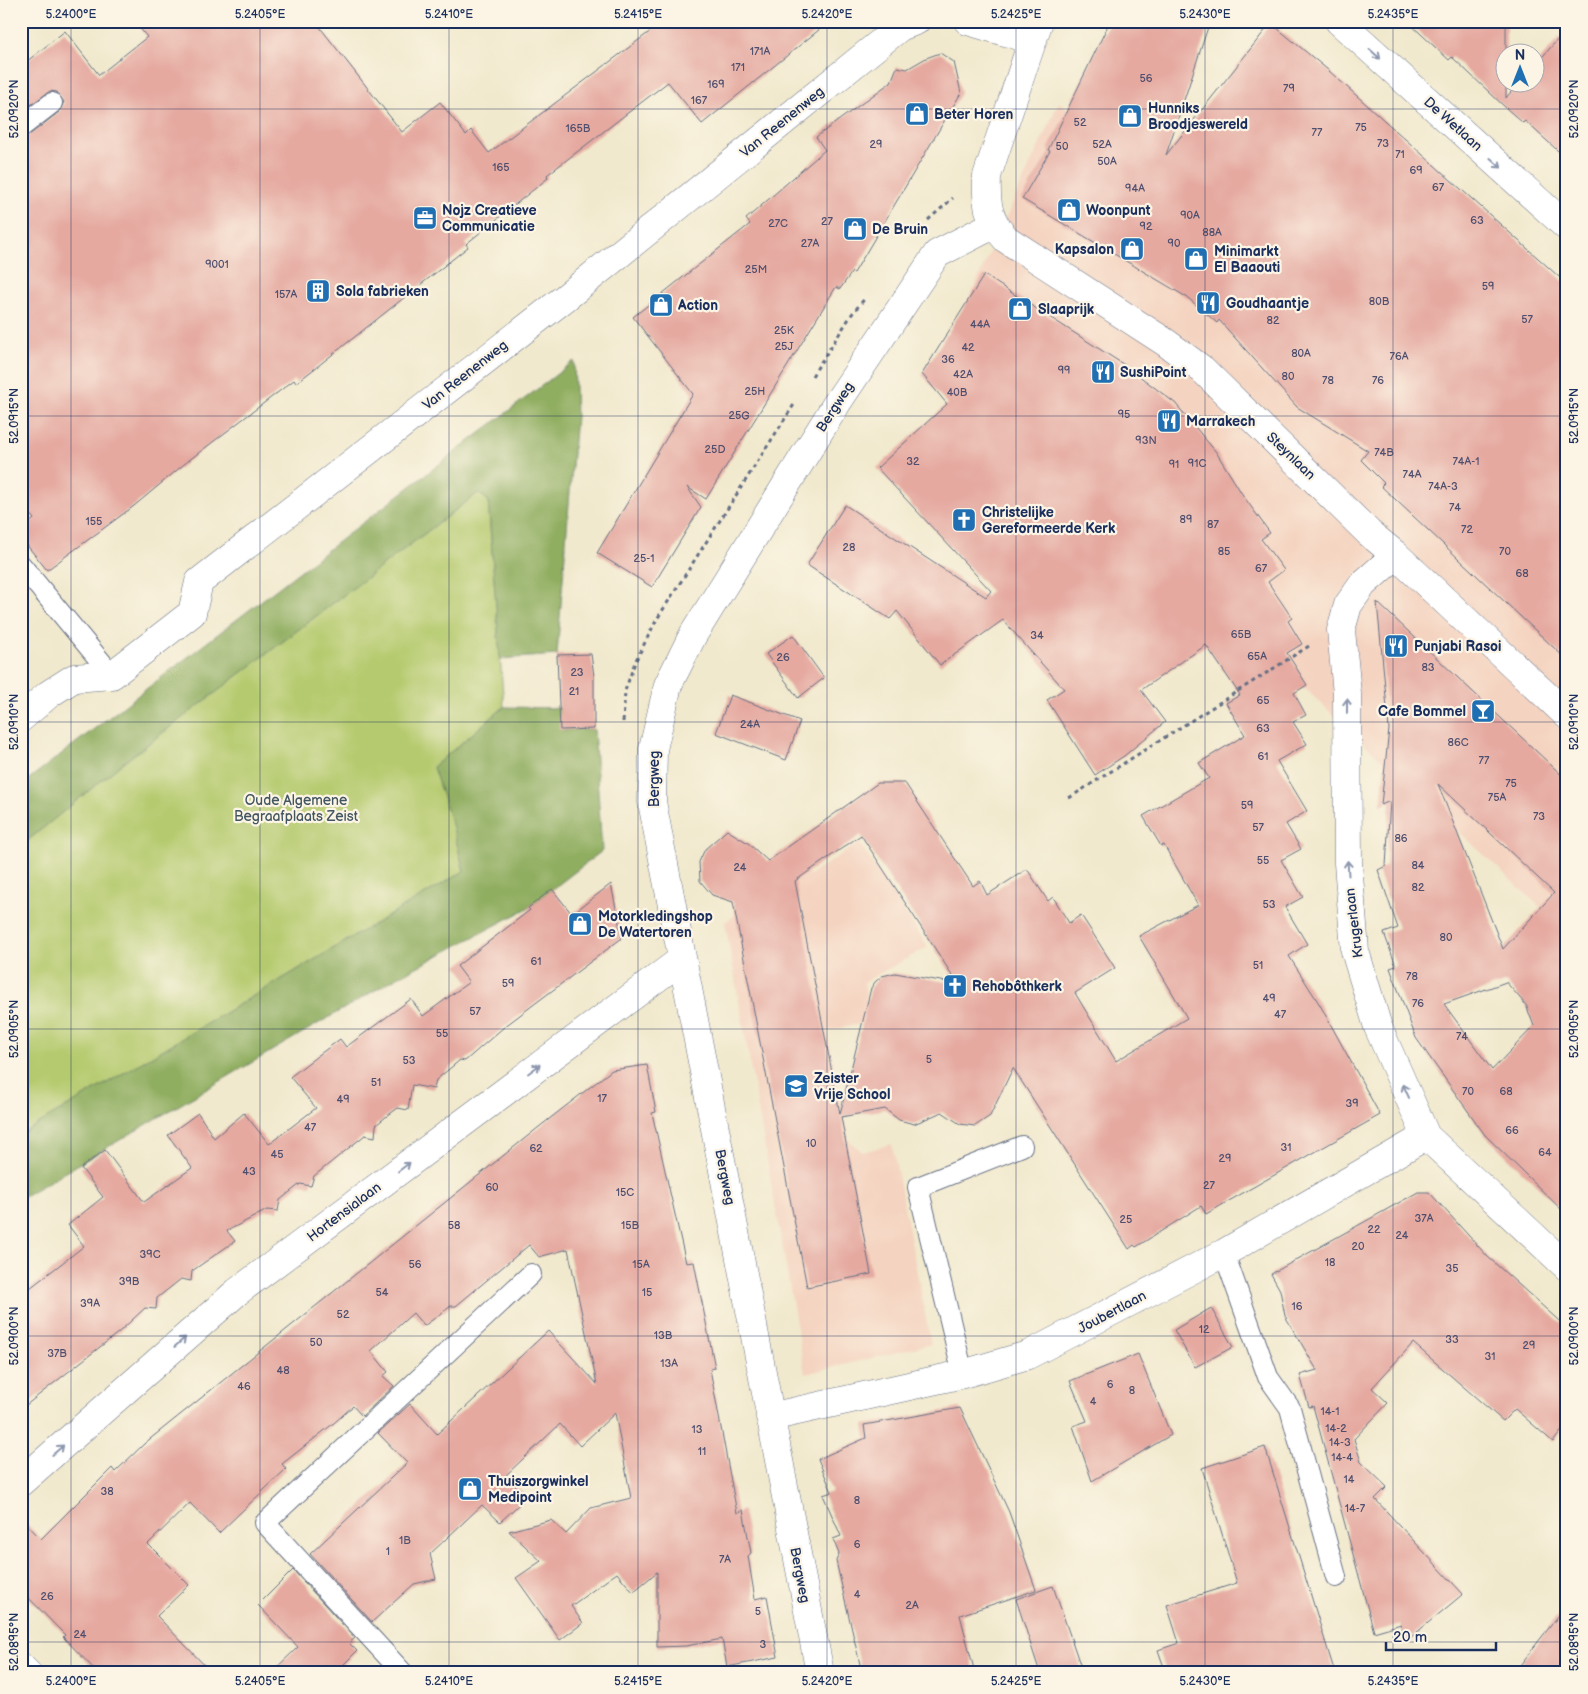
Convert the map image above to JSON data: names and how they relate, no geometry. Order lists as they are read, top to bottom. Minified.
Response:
{"streets":{"street":["Van Reenenweg","De Wetlaan","Bergweg","Steynlaan","Krugerlaan","Hortensialaan","Joubertlaan"]},"crossings":[["Bergweg","Steynlaan"],["Bergweg","Hortensialaan"],["Bergweg","Joubertlaan"],["Steynlaan","Krugerlaan"],["Krugerlaan","Joubertlaan"]],"one_way":["De Wetlaan","Krugerlaan","Hortensialaan"],"parks":["Oude Algemene Begraafplaats Zeist"],"places":{"shop":["Beter Horen","Hunniks Broodjeswereld","Woonpunt","De Bruin","Kapsalon","Minimarkt El Baaouti","Action","Slaaprijk","Motorkledingshop De Watertoren","Thuiszorgwinkel Medipoint"],"office":["Nojz Creatieve Communicatie"],"building":["Sola fabrieken"],"restaurant":["Goudhaantje","SushiPoint","Marrakech","Punjabi Rasoi"],"church":["Christelijke Gereformeerde Kerk","Rehobôthkerk"],"bar":["Cafe Bommel"],"school or university":["Zeister Vrije School"]},"house_numbers":["171A","171","56","169","79","167","52","75","165B","77","73","29","52A","50","71","50A","165","69","67","94A","90A","63","27","27C","92","88A","27A","90","9001","25M","59","157A","80B","57","82","44A","25K","25J","42","80A","76A","36","99","42A","80","78","76","25H","40B","95","25G","93N","25D","74B","32","74A-1","91C","91","74A","74A-3","74","89","155","87","72","28","85","70","25-1","67","68","65B","34","65A","26","83","23","21","65","24A","63","86C","61","77","75","75A","59","73","57","86","55","84","24","82","53","80","61","51","78","59","49","76","57","47","55","74","5","53","51","70","68","17","49","39","47","66","10","31","62","64","45","29","43","27","60","15C","37A","25","58","15B","22","24","20","39C","18","56","15A","35","39B","54","15","39A","16","52","12","13B","33","50","29","37B","31","13A","48","6","46","8","4","14-1","14-2","13","14-3","11","14-4","14","38","8","14-7","1B","6","1","7A","4","26","2A","5","24","3"],"scale_bar":"20 m","north":"top","coordinates":["5.2400°E","5.2405°E","5.2410°E","5.2415°E","5.2420°E","5.2425°E","5.2430°E","5.2435°E","52.0920°N","52.0915°N","52.0910°N","52.0905°N","52.0900°N","52.0895°N"]}
